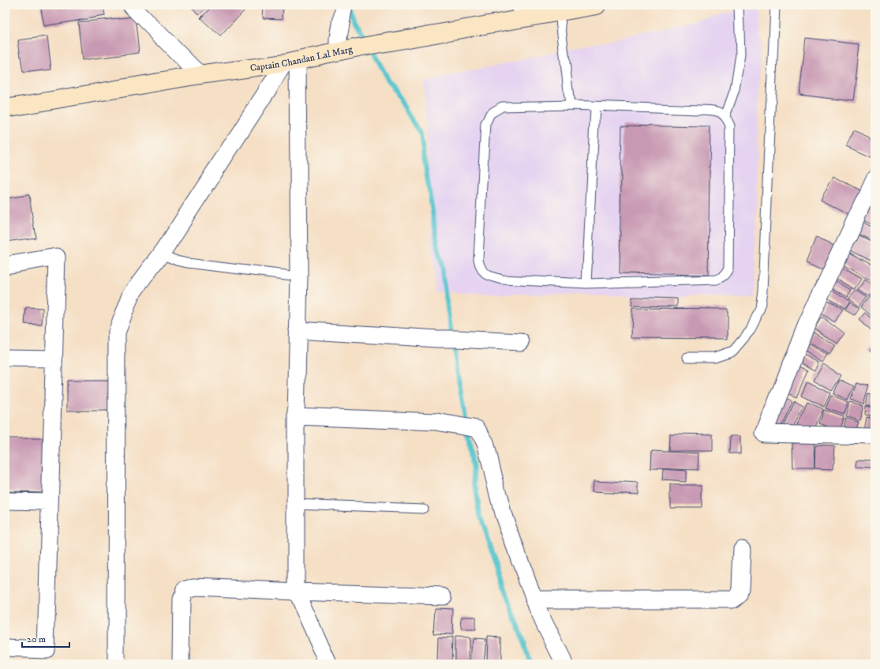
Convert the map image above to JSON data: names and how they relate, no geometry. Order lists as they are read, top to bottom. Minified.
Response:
{"streets":{"street":["Captain Chandan Lal Marg"]},"scale_bar":"20 m"}
